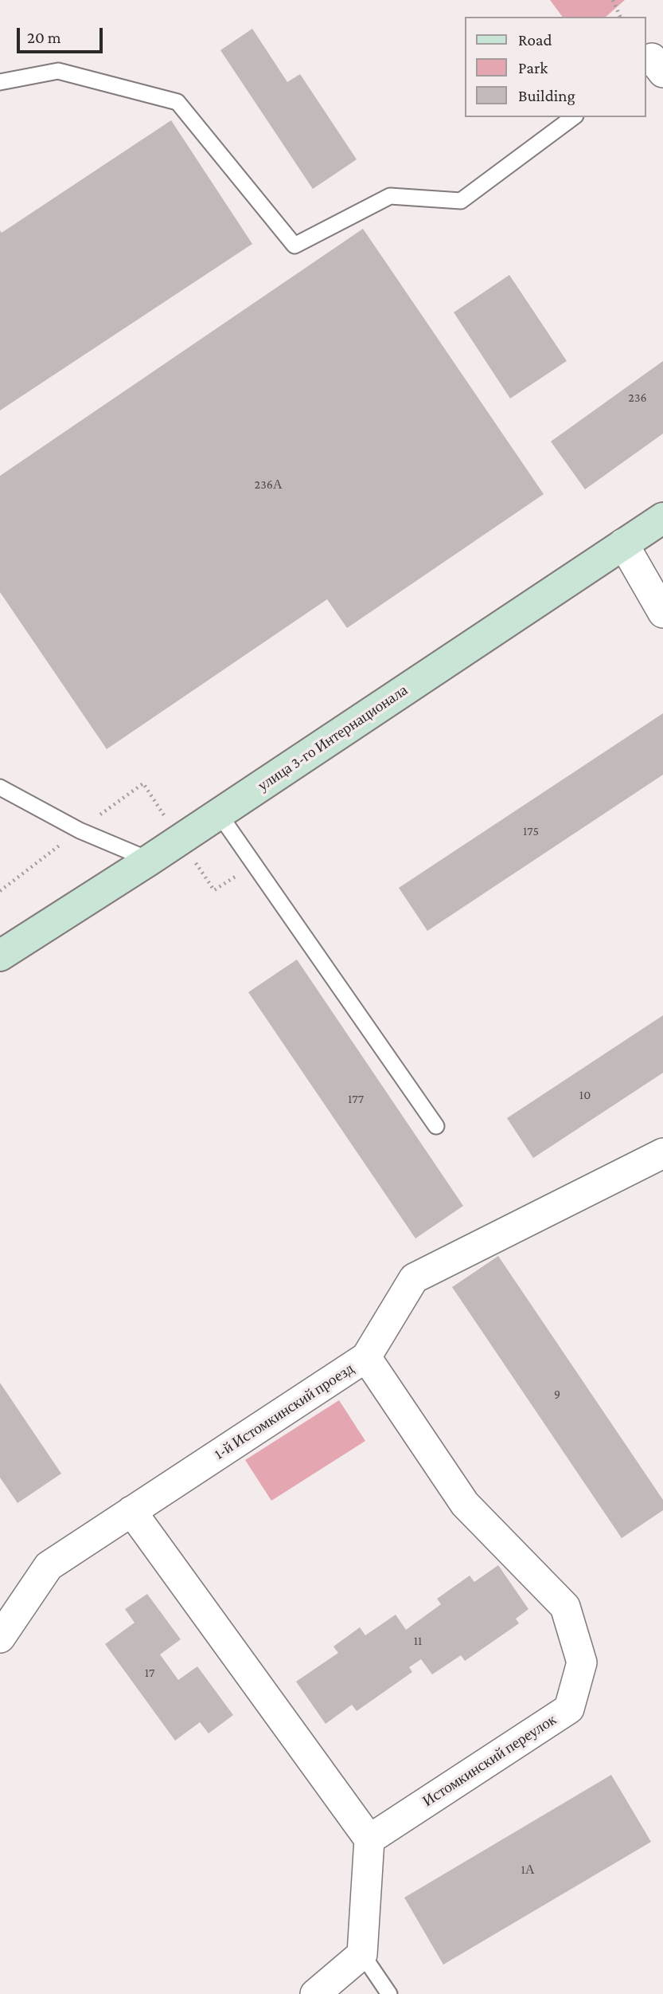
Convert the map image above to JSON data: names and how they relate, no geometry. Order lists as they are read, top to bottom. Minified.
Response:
{"streets":{"main road":["улица 3-го Интернационала"],"street":["1-й Истомкинский проезд","Истомкинский переулок"]},"crossings":[["1-й Истомкинский проезд","Истомкинский переулок"]],"house_numbers":["236","236А","175","10","177","9","11","17","1А"],"legend":["Road","Park","Building"],"scale_bar":"20 m"}
